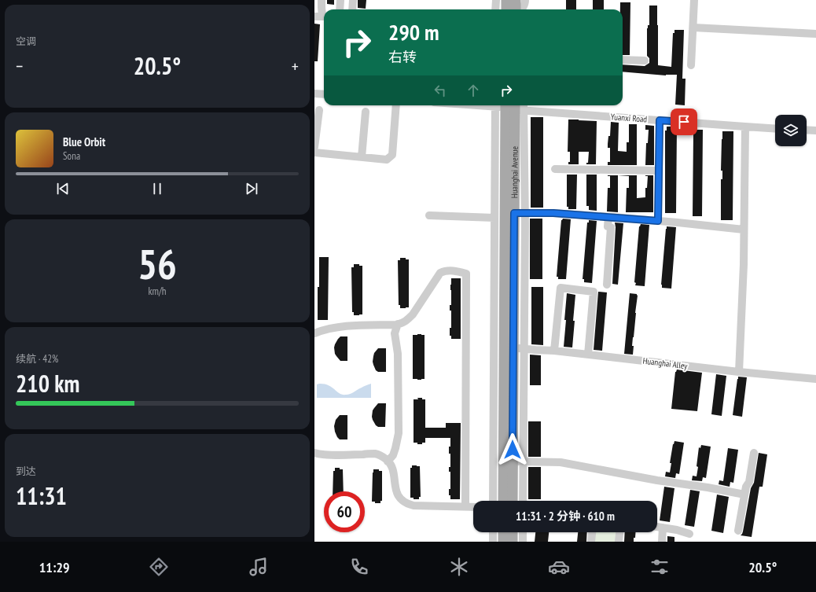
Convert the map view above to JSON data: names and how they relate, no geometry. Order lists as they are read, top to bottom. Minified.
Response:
{"streets":{"main road":["Huanghai Avenue"],"street":["Yuanxi Road","Huanghai Alley"]},"crossings":[["Yuanxi Road","Huanghai Avenue"],["Huanghai Avenue","Huanghai Alley"]],"page":{"tile":["空调",["56","km/h"],["续航 · 42%","210 km"],["到达","11:31"]],"turn":["290 m","右转"],"heat":["−","20.5°","+"],"song":["Blue Orbit","Sona"],"limit":"60","trip":"11:31 · 2 分钟 · 610 m","tabs":["11:29","20.5°"]}}
